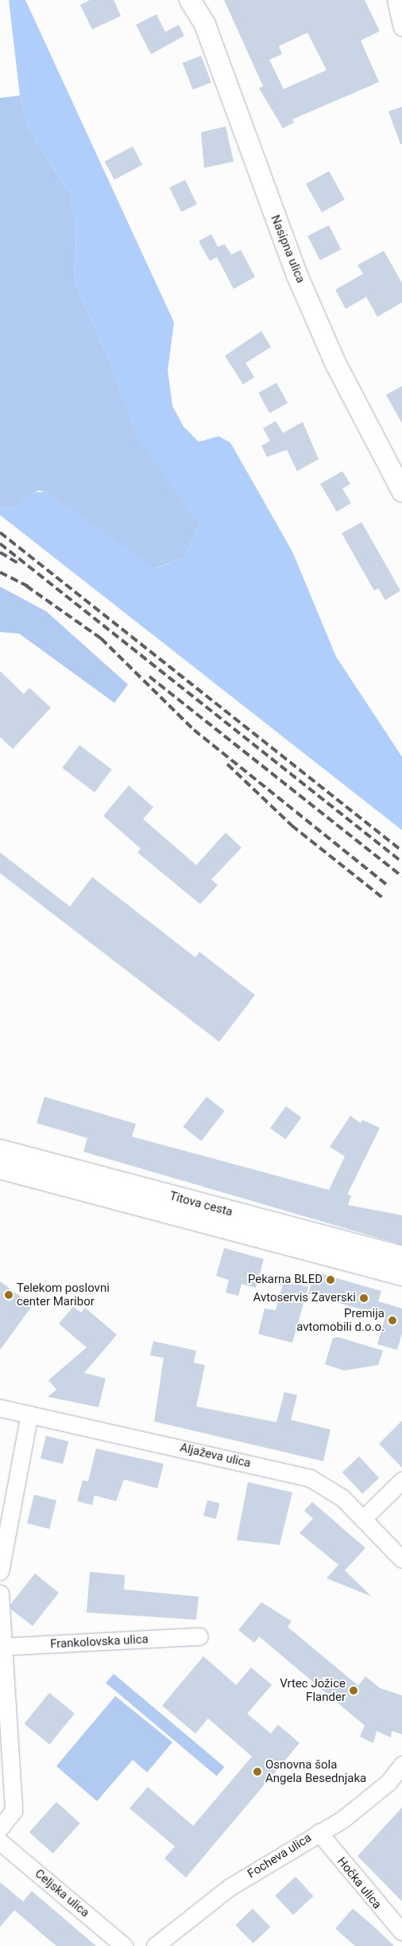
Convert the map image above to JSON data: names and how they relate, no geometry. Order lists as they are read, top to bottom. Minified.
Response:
{"streets":{"main road":["Titova cesta"],"street":["Nasipna ulica","Aljaževa ulica","Frankolovska ulica","Focheva ulica","Hočka ulica","Celjska ulica"]},"crossings":[["Focheva ulica","Hočka ulica"]],"places":["Pekarna BLED","Telekom poslovni center Maribor","Avtoservis Zaverski","Premija avtomobili d.o.o.","Vrtec Jožice Flander","Osnovna šola Angela Besednjaka"]}
